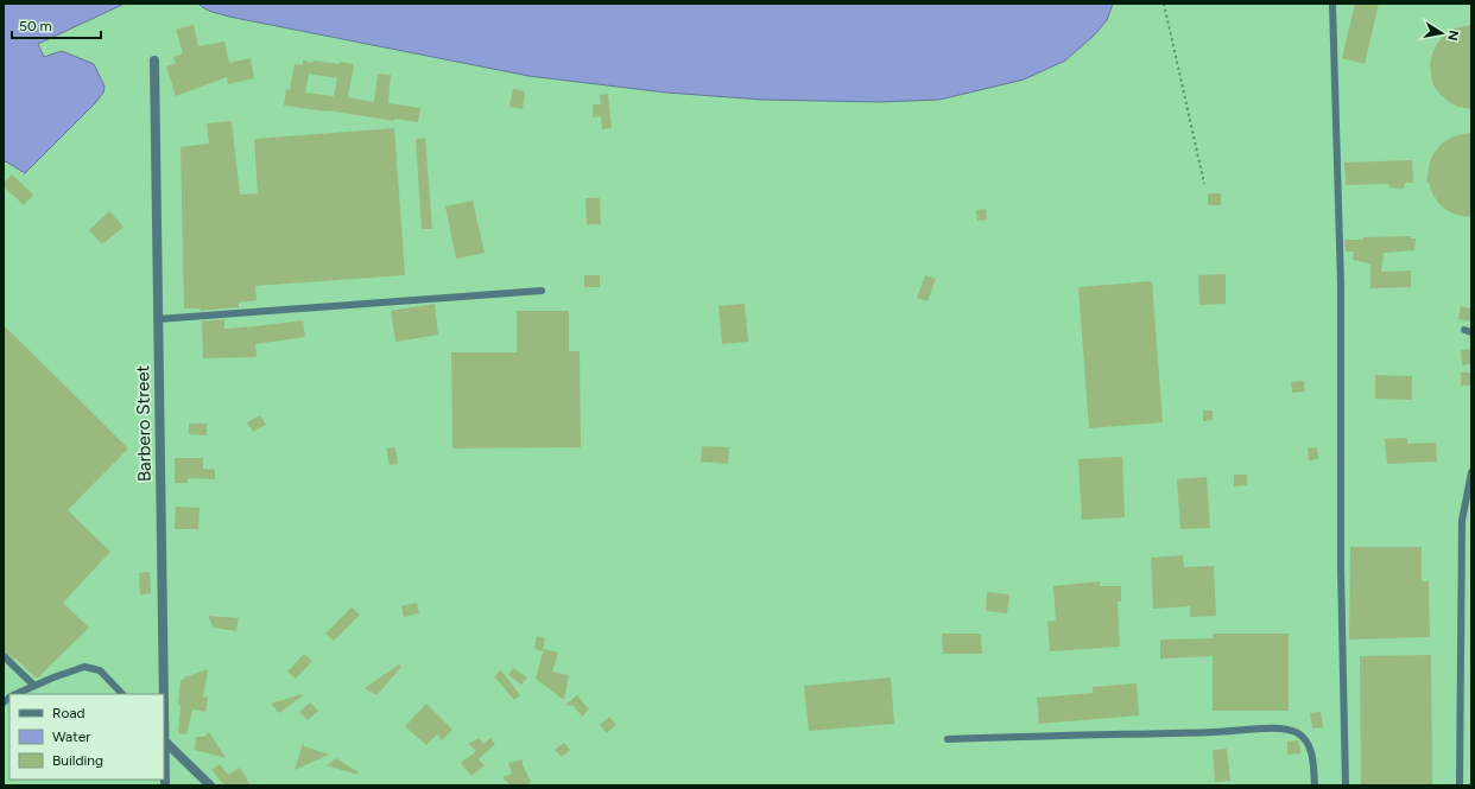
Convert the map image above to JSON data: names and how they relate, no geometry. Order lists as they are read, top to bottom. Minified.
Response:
{"streets":{"street":["Barbero Street"]},"legend":["Road","Water","Building"],"scale_bar":"50 m","north":"right"}
